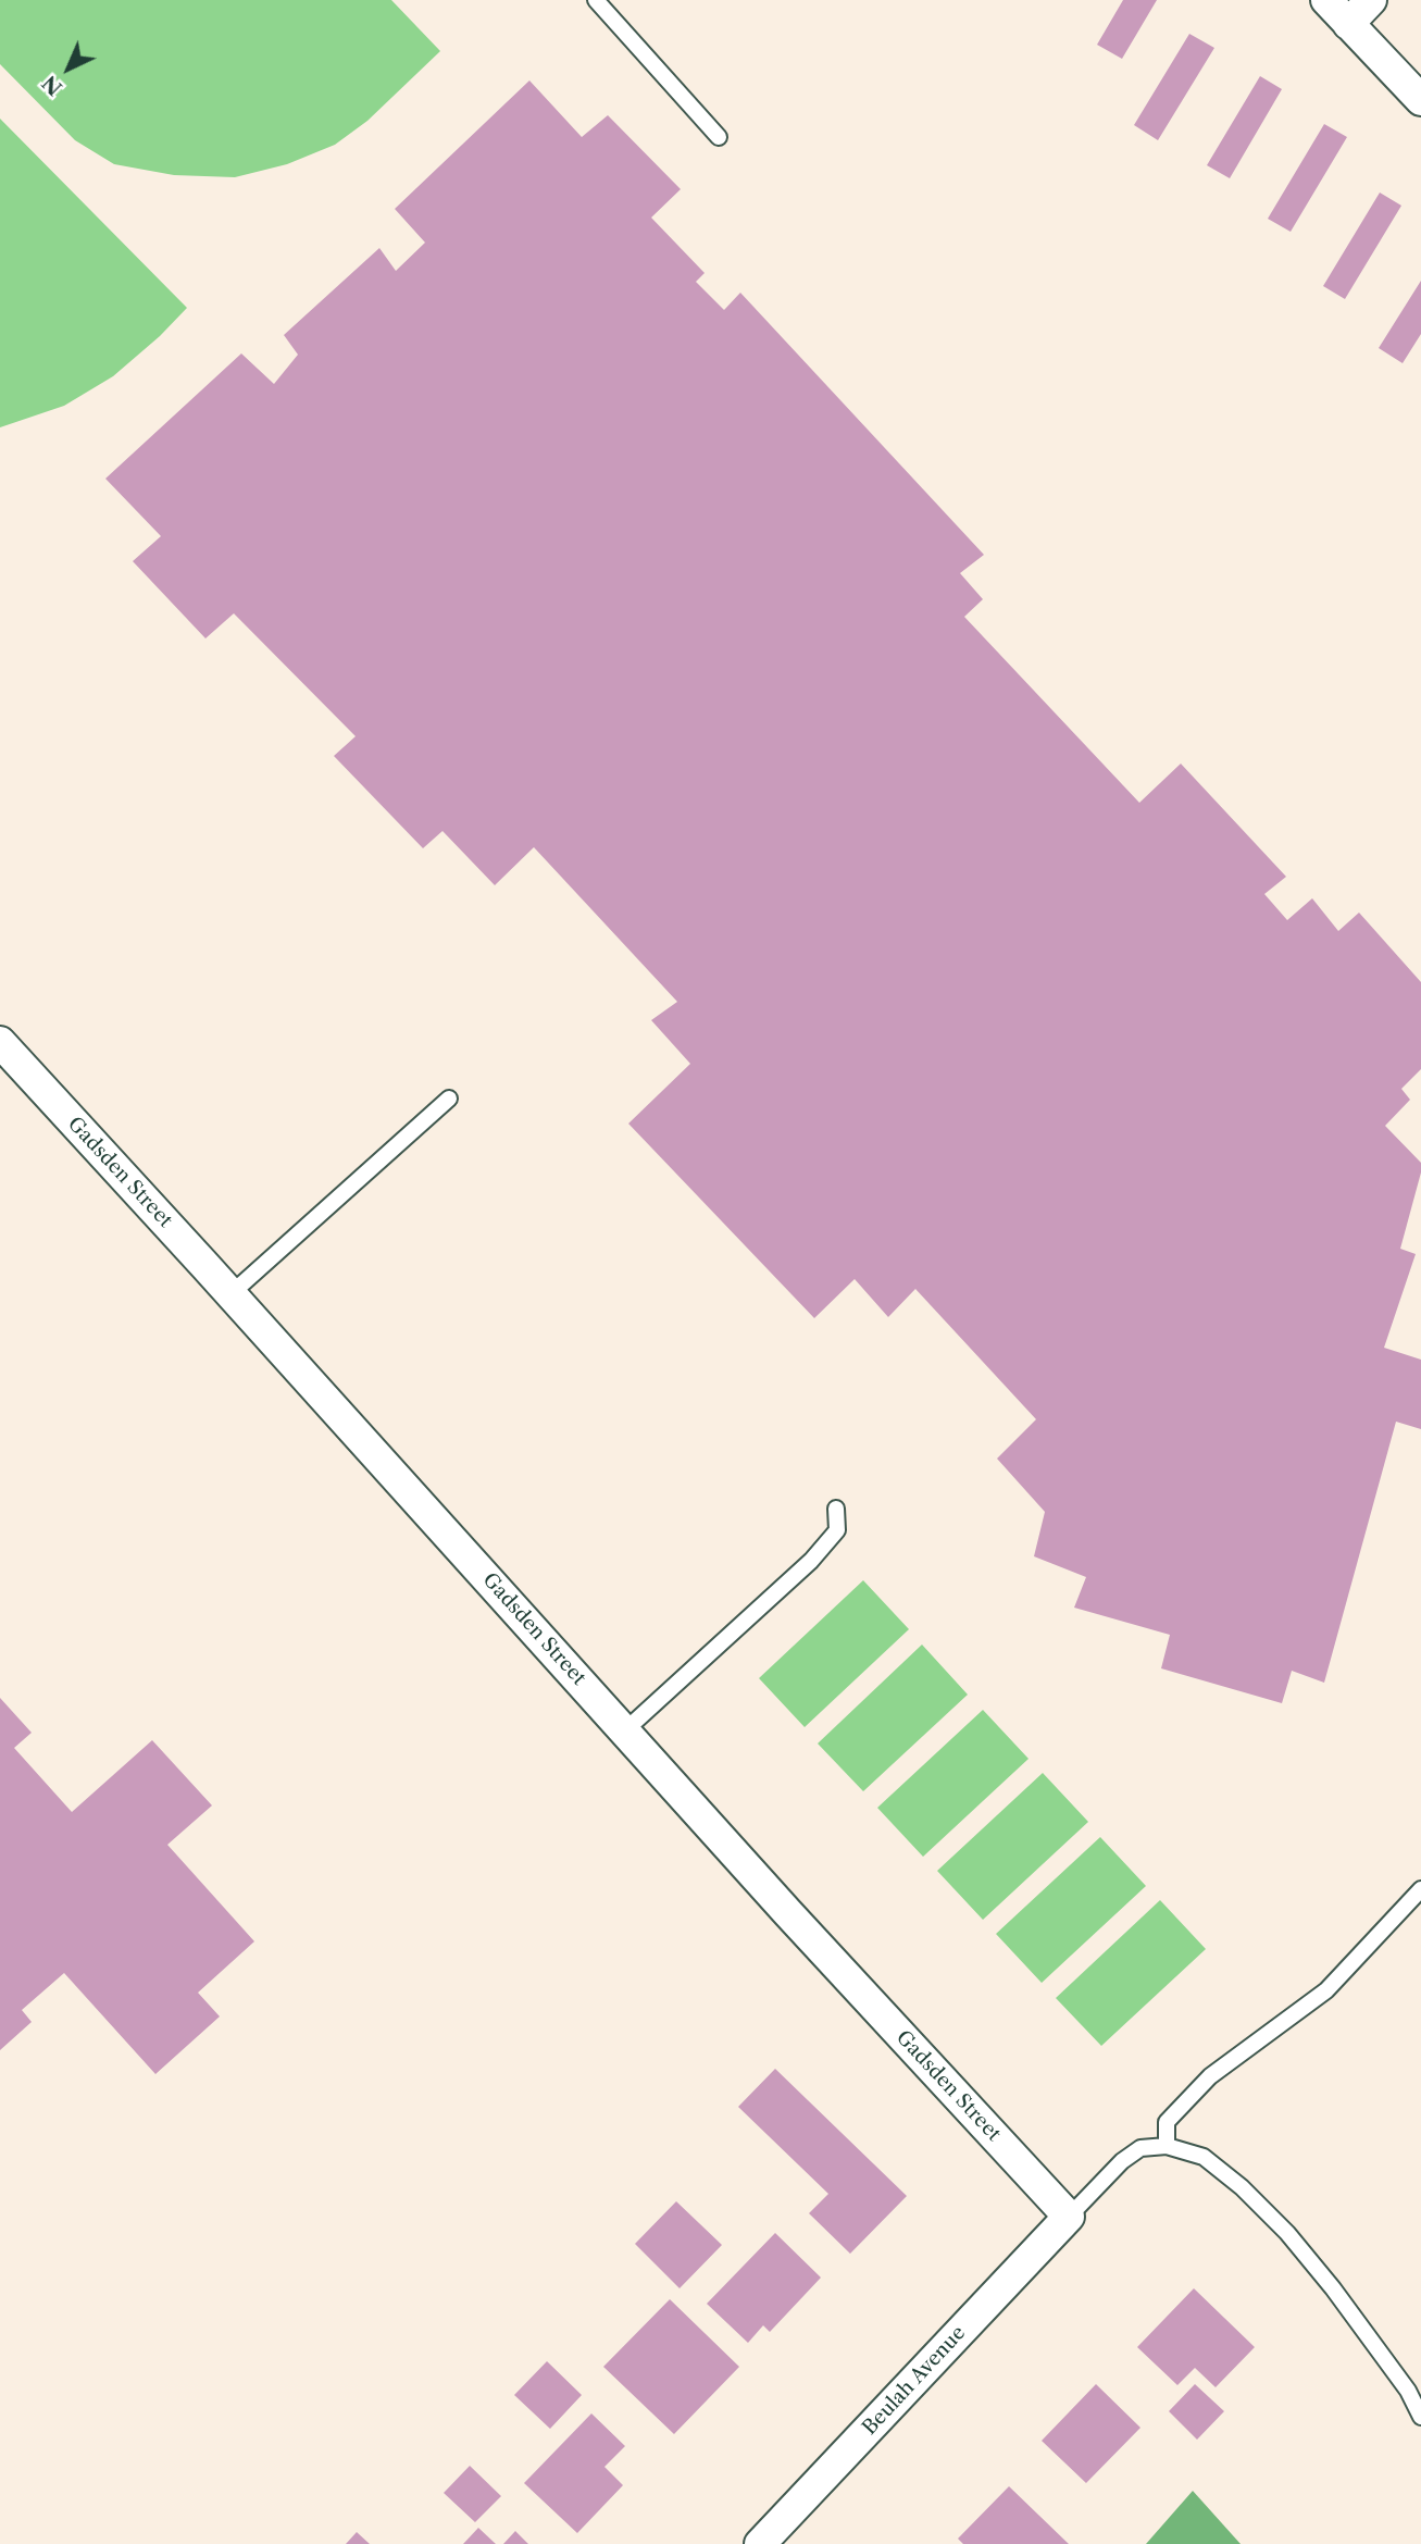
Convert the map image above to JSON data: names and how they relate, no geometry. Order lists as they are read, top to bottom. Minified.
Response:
{"streets":{"street":["Gadsden Street","Beulah Avenue"]},"crossings":[["Gadsden Street","Beulah Avenue"]],"north":"bottom left"}
